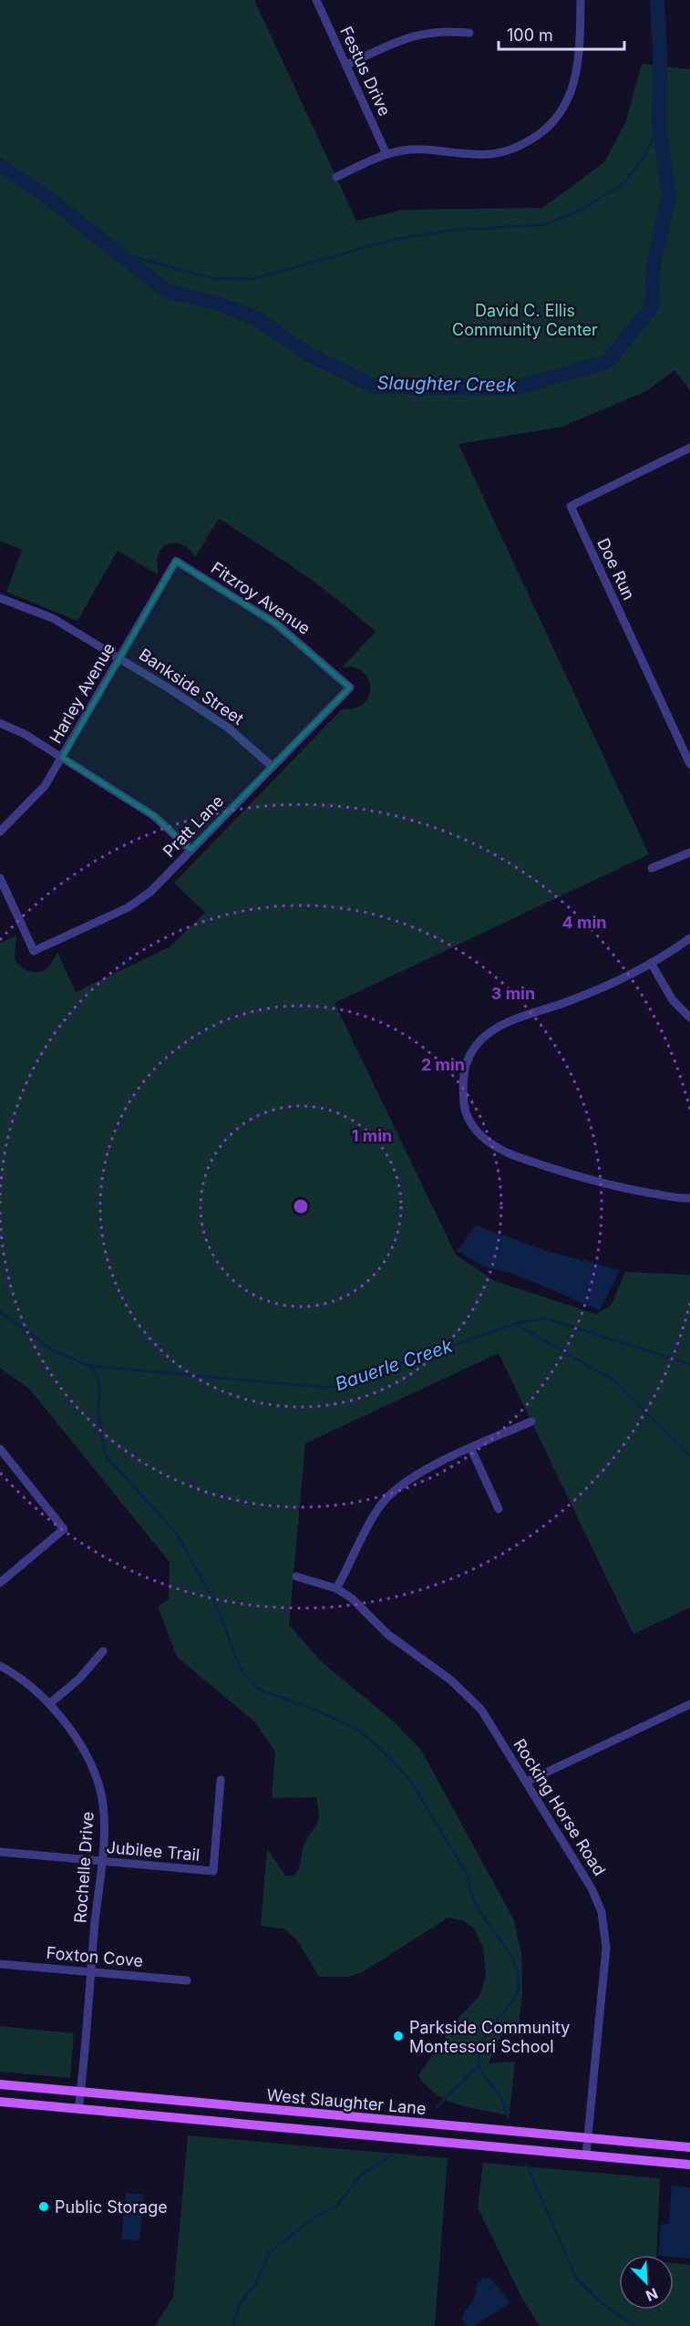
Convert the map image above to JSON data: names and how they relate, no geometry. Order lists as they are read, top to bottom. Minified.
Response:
{"streets":{"main road":["West Slaughter Lane"],"street":["Festus Drive","Doe Run","Fitzroy Avenue","Bankside Street","Harley Avenue","Pratt Lane","Rocking Horse Road","Jubilee Trail","Rochelle Drive","Foxton Cove"]},"crossings":[["Fitzroy Avenue","Harley Avenue"],["Fitzroy Avenue","Pratt Lane"],["Bankside Street","Harley Avenue"],["Bankside Street","Pratt Lane"],["Rocking Horse Road","West Slaughter Lane"],["Jubilee Trail","Rochelle Drive"],["Rochelle Drive","Foxton Cove"],["Rochelle Drive","West Slaughter Lane"]],"water":["Slaughter Creek","Bauerle Creek"],"parks":["David C. Ellis Community Center"],"places":["Parkside Community Montessori School","Public Storage"],"scale_bar":"100 m","north":"bottom right","rings":["4 min","3 min","2 min","1 min"]}
